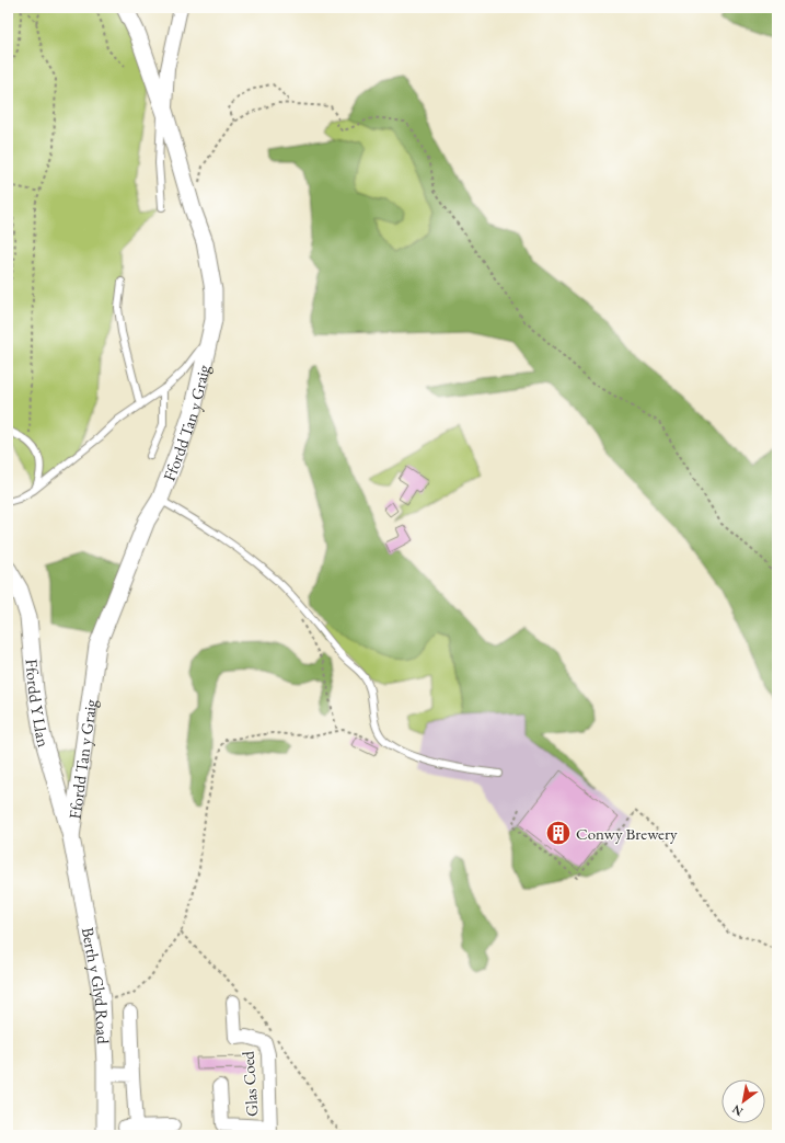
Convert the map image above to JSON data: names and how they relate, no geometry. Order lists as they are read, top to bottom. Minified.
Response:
{"streets":{"street":["Ffordd Tan y Graig","Ffordd Y Llan","Berth y Glyd Road","Glas Coed"]},"crossings":[["Ffordd Tan y Graig","Ffordd Y Llan"],["Ffordd Tan y Graig","Berth y Glyd Road"],["Ffordd Y Llan","Berth y Glyd Road"]],"places":{"building":["Conwy Brewery"]},"north":"bottom left"}
